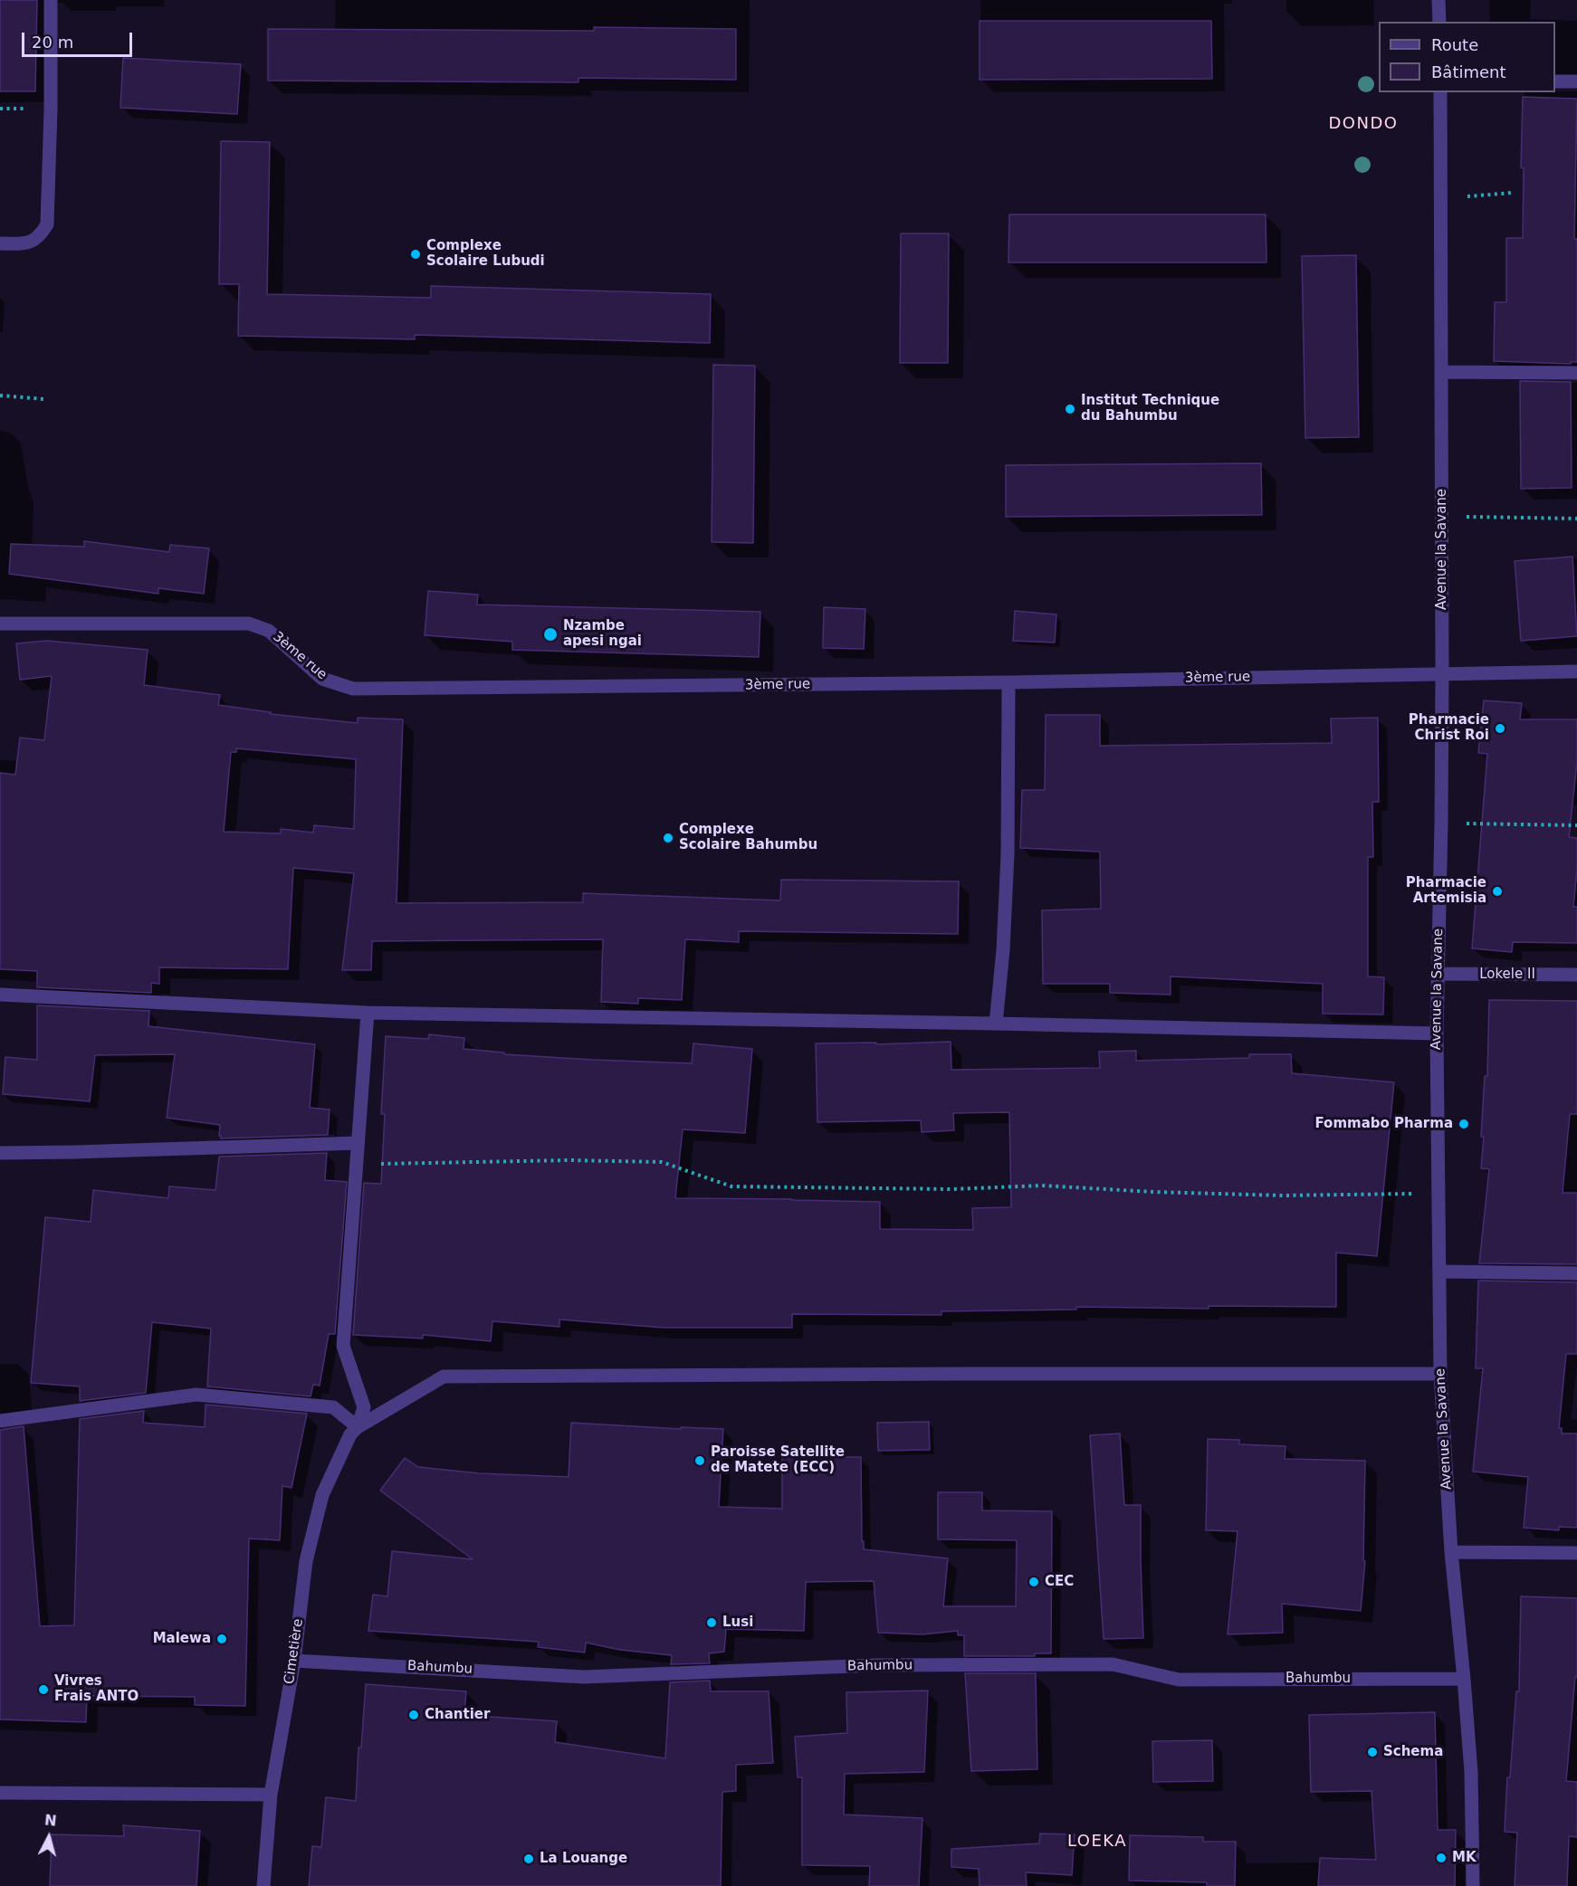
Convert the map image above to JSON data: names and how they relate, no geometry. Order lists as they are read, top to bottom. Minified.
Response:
{"streets":{"street":["Avenue la Savane","3ème rue","Lokele II","Cimetière","Bahumbu"]},"crossings":[["Avenue la Savane","3ème rue"],["Avenue la Savane","Lokele II"],["Avenue la Savane","Bahumbu"],["Cimetière","Bahumbu"]],"districts":["DONDO","LOEKA"],"places":["Complexe Scolaire Lubudi","Institut Technique du Bahumbu","Nzambe apesi ngai","Pharmacie Christ Roi","Complexe Scolaire Bahumbu","Pharmacie Artemisia","Fommabo Pharma","Paroisse Satellite de Matete (ECC)","CEC","Lusi","Malewa","Vivres Frais ANTO","Chantier","Schema","MK","La Louange"],"legend":["Route","Bâtiment"],"scale_bar":"20 m","north":"top"}
